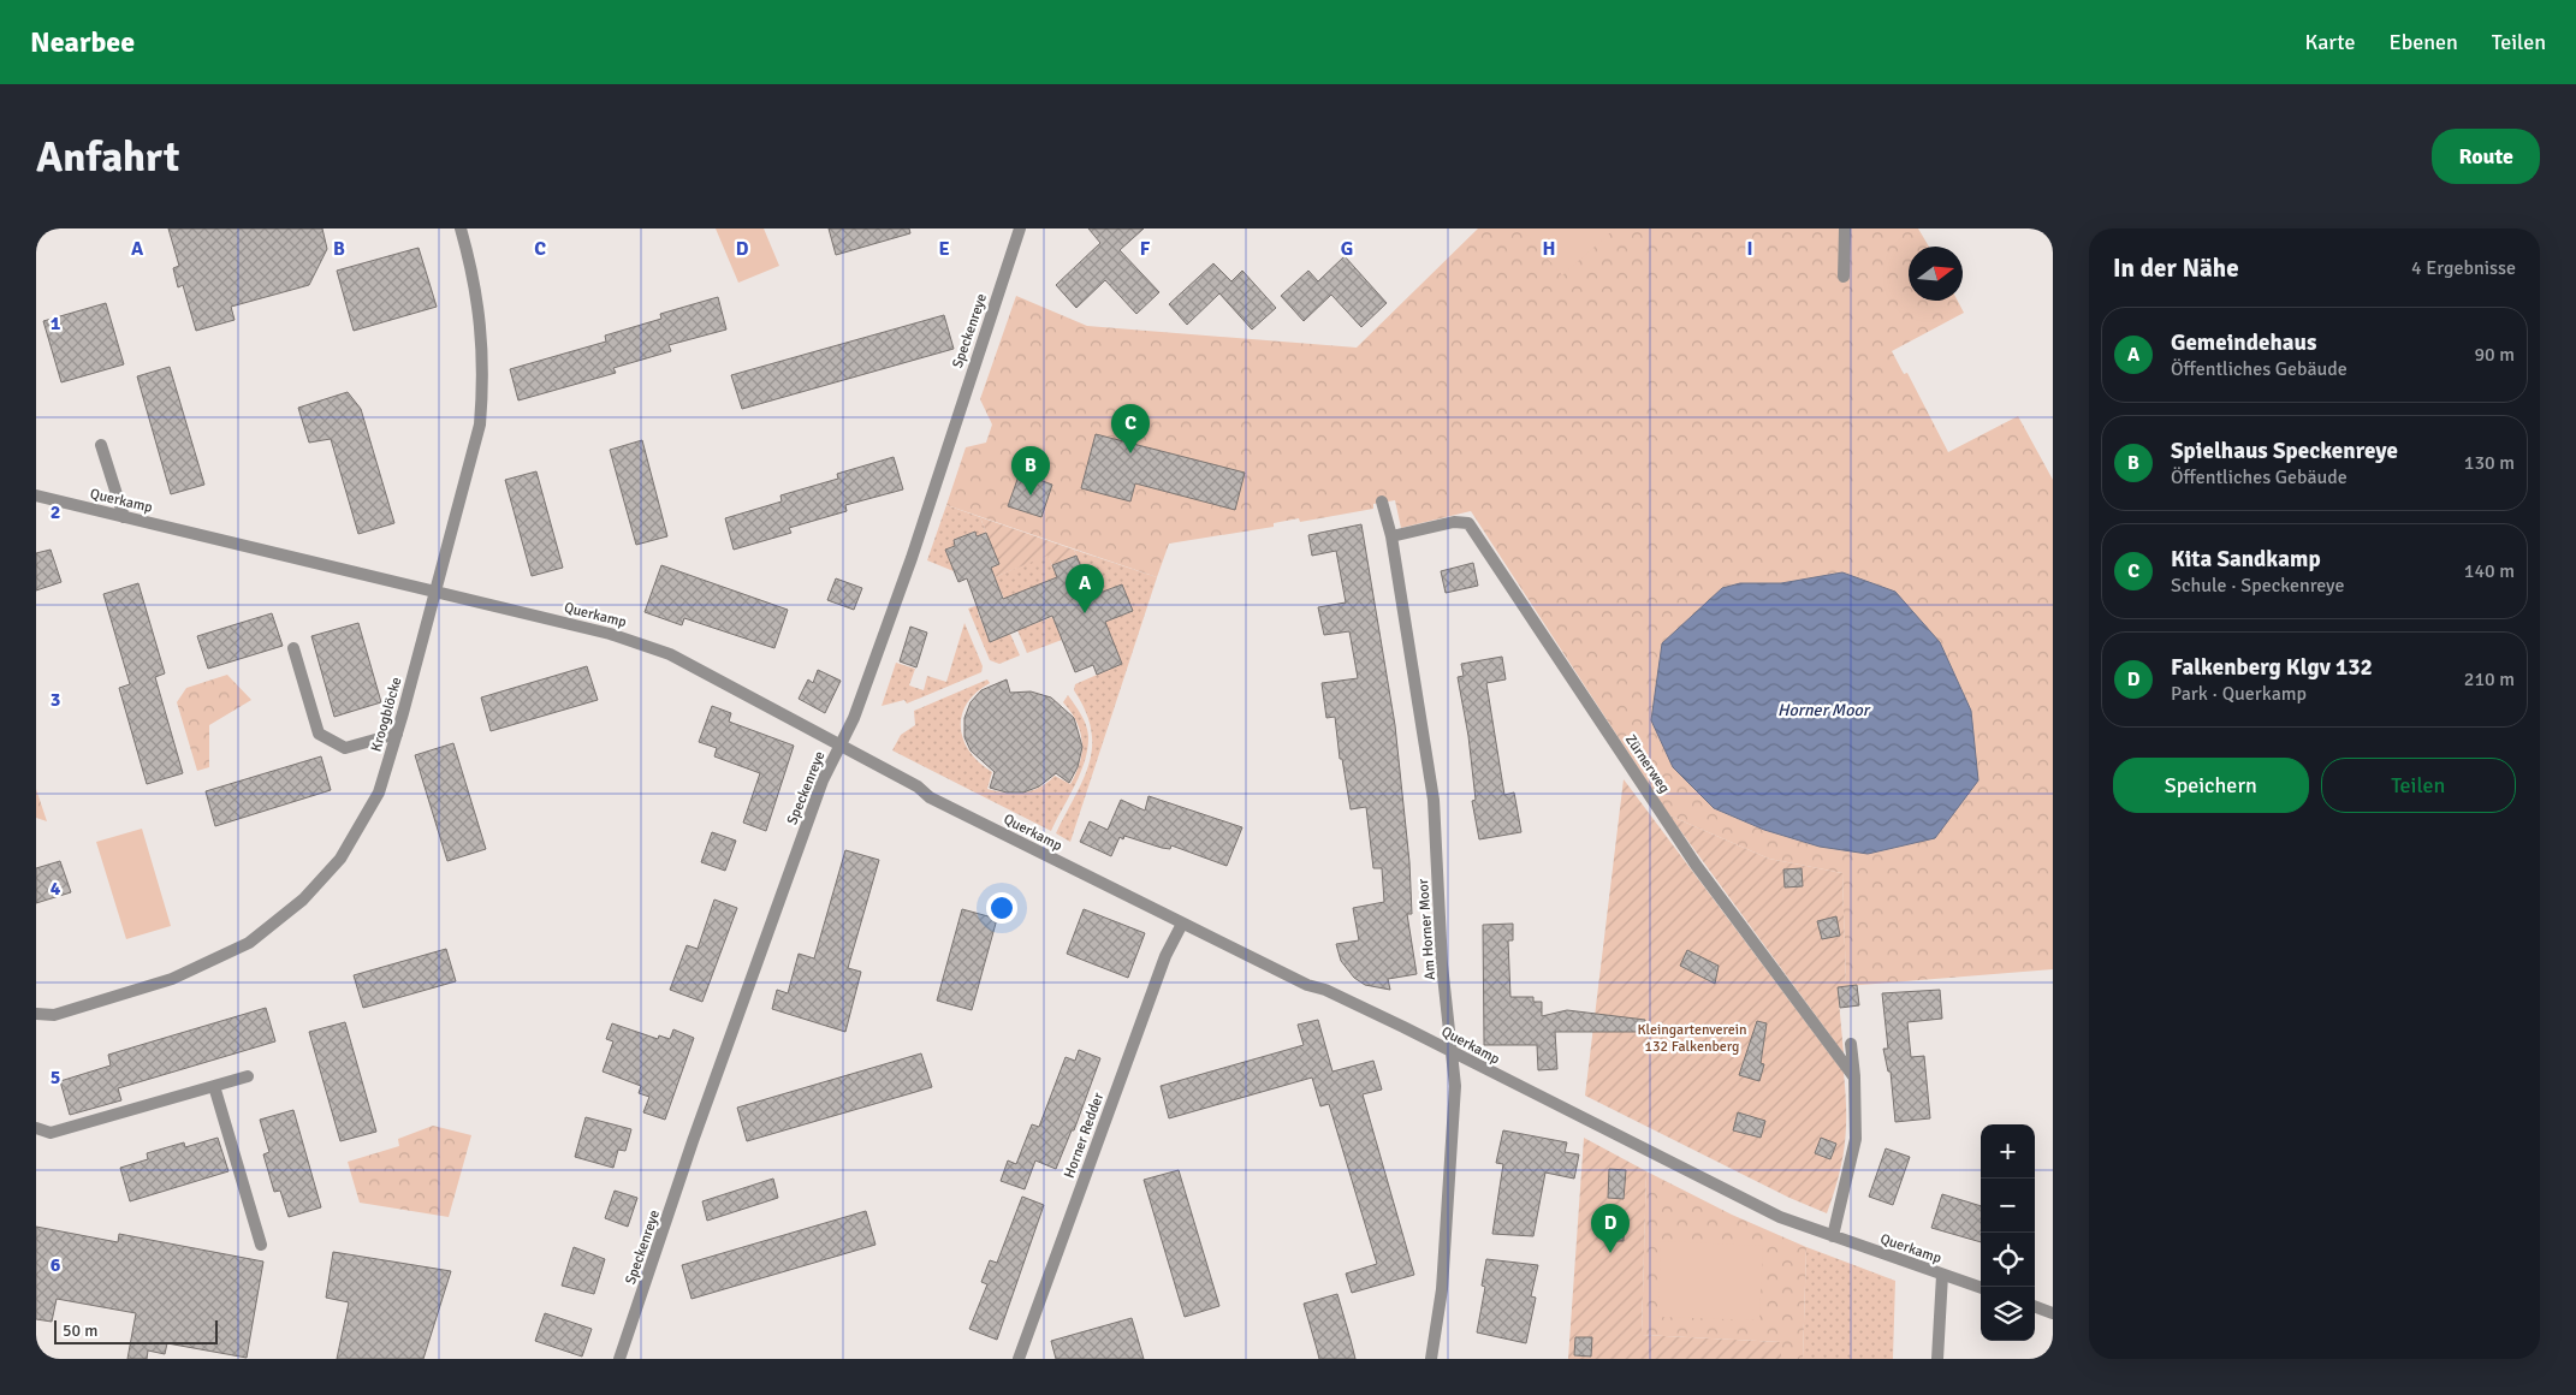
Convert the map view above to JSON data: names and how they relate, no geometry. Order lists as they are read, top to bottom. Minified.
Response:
{"streets":{"street":["Speckenreye","Querkamp","Kroogblöcke","Zürnerweg","Am Horner Moor","Horner Redder"]},"crossings":[["Speckenreye","Querkamp"],["Querkamp","Kroogblöcke"],["Querkamp","Am Horner Moor"],["Querkamp","Horner Redder"],["Zürnerweg","Am Horner Moor"]],"water":["Horner Moor"],"parks":["Kleingartenverein 132 Falkenberg"],"scale_bar":"50 m","north":"right","page":{"header":"Nearbee","nav":["Karte","Ebenen","Teilen"],"buttons":["Route",["Speichern","Teilen"]],"title":"Anfahrt","heading":["In der Nähe","4 Ergebnisse"],"list":[{"mark":"A","name":"Gemeindehaus","note":"Öffentliches Gebäude","value":"90 m"},{"mark":"B","name":"Spielhaus Speckenreye","note":"Öffentliches Gebäude","value":"130 m"},{"mark":"C","name":"Kita Sandkamp","note":"Schule · Speckenreye","value":"140 m"},{"mark":"D","name":"Falkenberg Klgv 132","note":"Park · Querkamp","value":"210 m"}],"pins":["C","B","A","D"],"map_buttons":["+","−"],"scale":"50 m"},"grid":{"columns":["A","B","C","D","E","F","G","H","I"],"rows":["1","2","3","4","5","6"]}}
